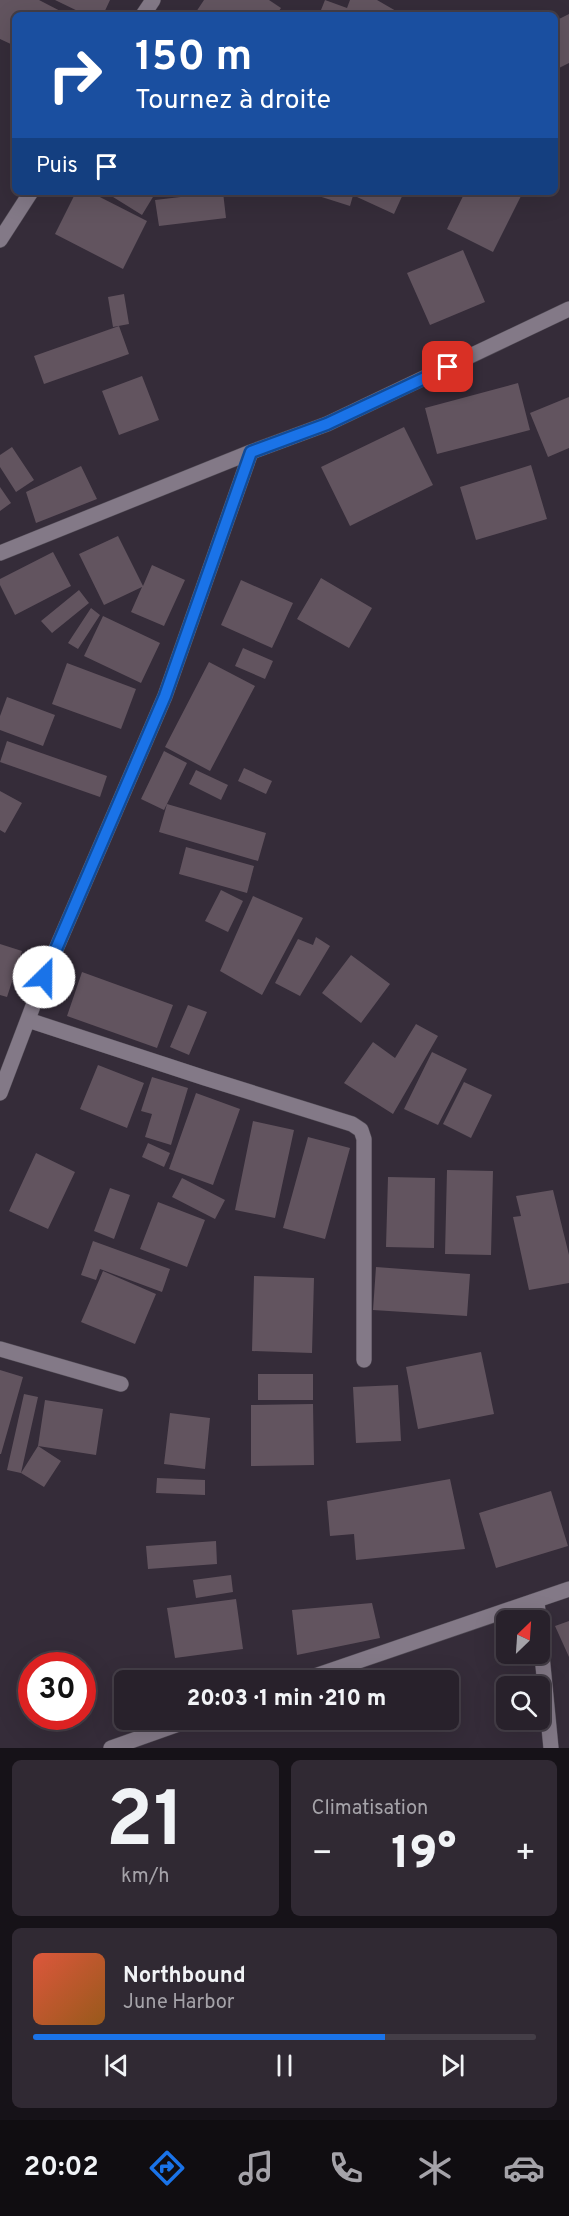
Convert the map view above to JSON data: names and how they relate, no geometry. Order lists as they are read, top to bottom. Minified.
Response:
{"north":"top right","page":{"turn":["150 m","Tournez à droite"],"then":"Puis","limit":"30","trip":"20:03 · 1 min · 210 m","tile":[["21","km/h"],"Climatisation"],"heat":["−","19°","+"],"song":["Northbound","June Harbor"],"tabs":"20:02"}}
